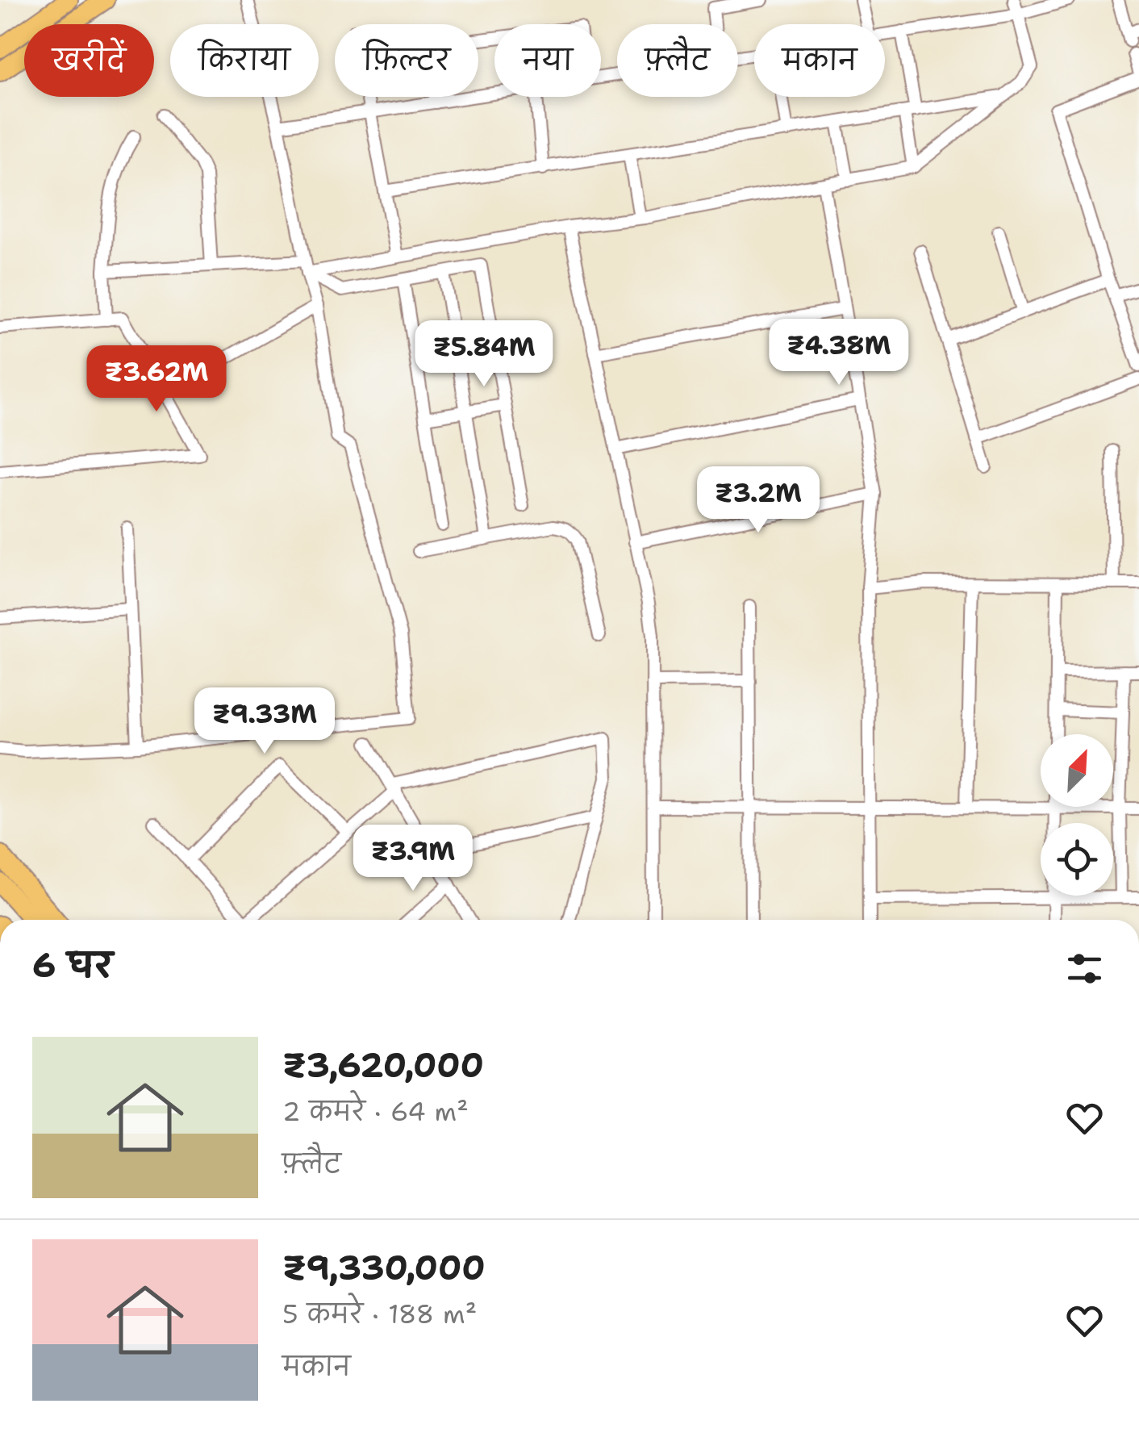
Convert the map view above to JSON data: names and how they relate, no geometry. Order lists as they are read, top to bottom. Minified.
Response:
{"north":"top right","page":{"chip":["खरीदें","किराया","फ़िल्टर","नया","फ़्लैट","मकान"],"price":["₹4.38M","₹5.84M","₹3.62M","₹3.2M","₹9.33M","₹3.9M"],"heading":"6 घर","list":[{"name":"₹3,620,000","note":"2 कमरे · 64 m² · फ़्लैट"},{"name":"₹9,330,000","note":"5 कमरे · 188 m² · मकान"}]}}
